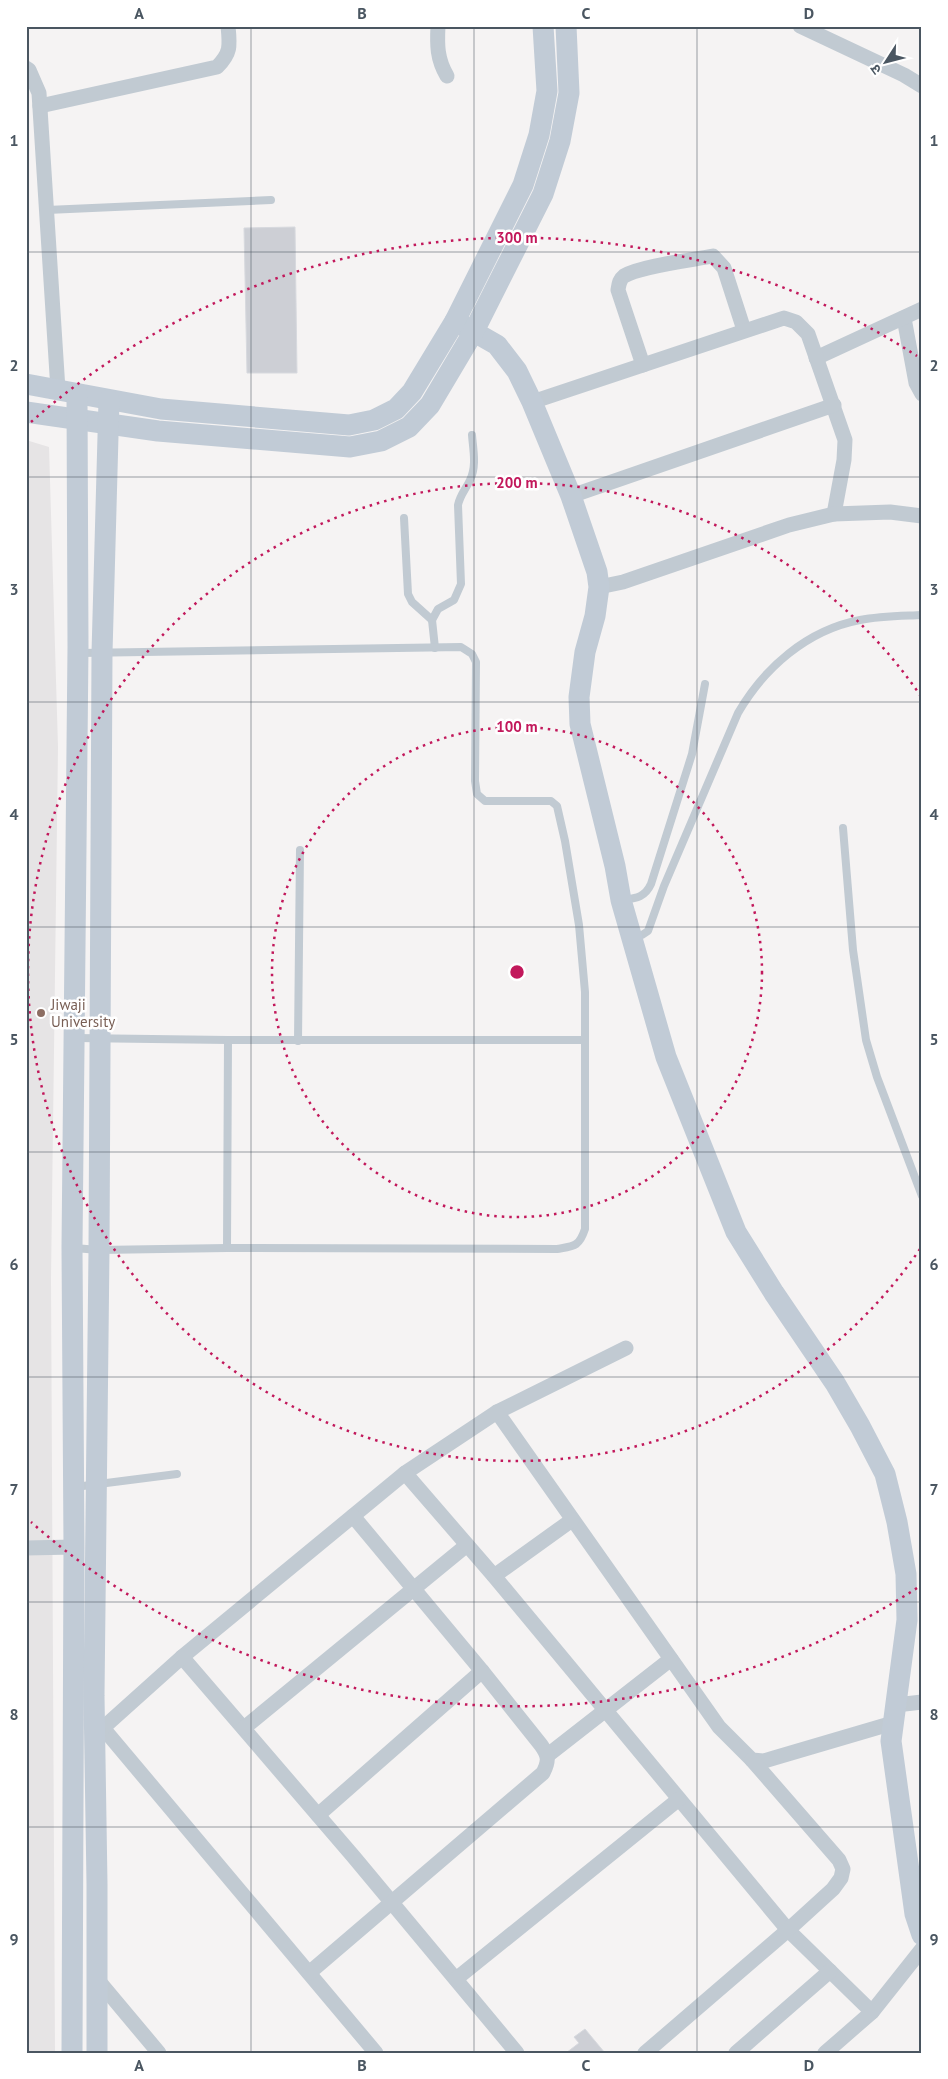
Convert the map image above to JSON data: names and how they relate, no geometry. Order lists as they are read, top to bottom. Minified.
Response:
{"places":["Jiwaji University"],"north":"bottom left","grid":{"columns":["A","B","C","D"],"rows":["1","2","3","4","5","6","7","8","9"]},"rings":["300 m","200 m","100 m"]}
